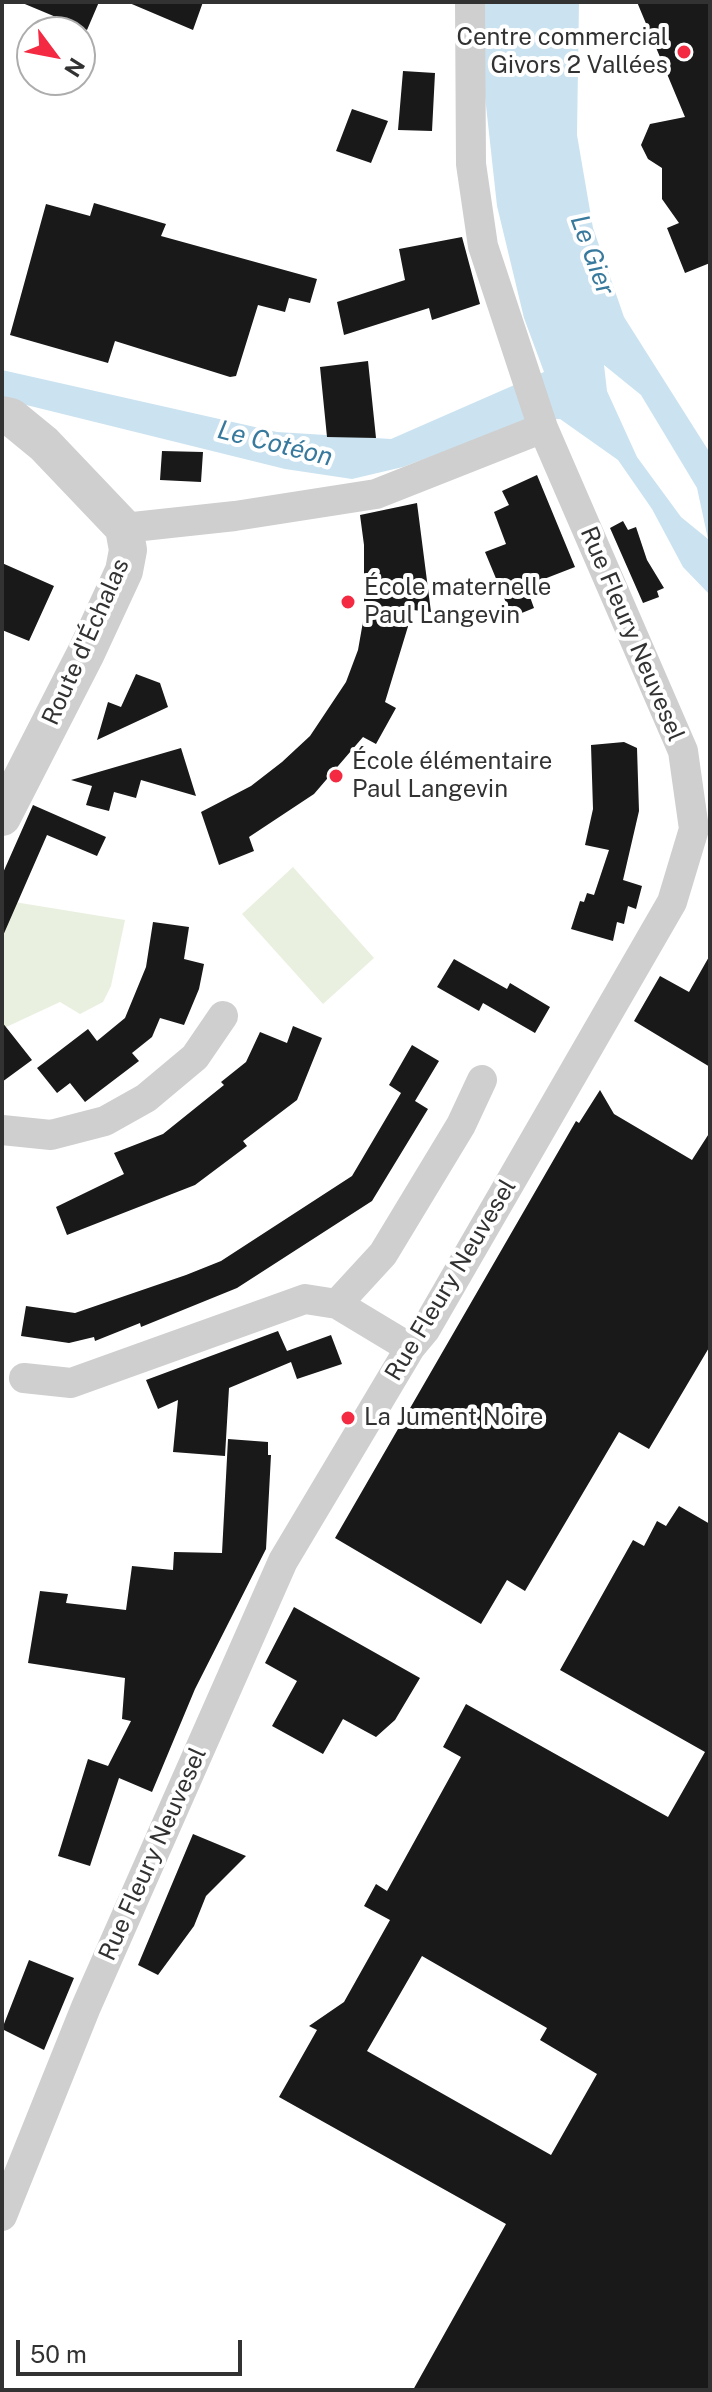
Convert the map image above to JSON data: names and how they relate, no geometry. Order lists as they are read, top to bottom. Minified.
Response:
{"streets":{"street":["Rue Fleury Neuvesel","Route d'Échalas"]},"water":["Le Gier","Le Cotéon"],"places":["Centre commercial Givors 2 Vallées","École maternelle Paul Langevin","École élémentaire Paul Langevin","La Jument Noire"],"scale_bar":"50 m","north":"bottom right"}
